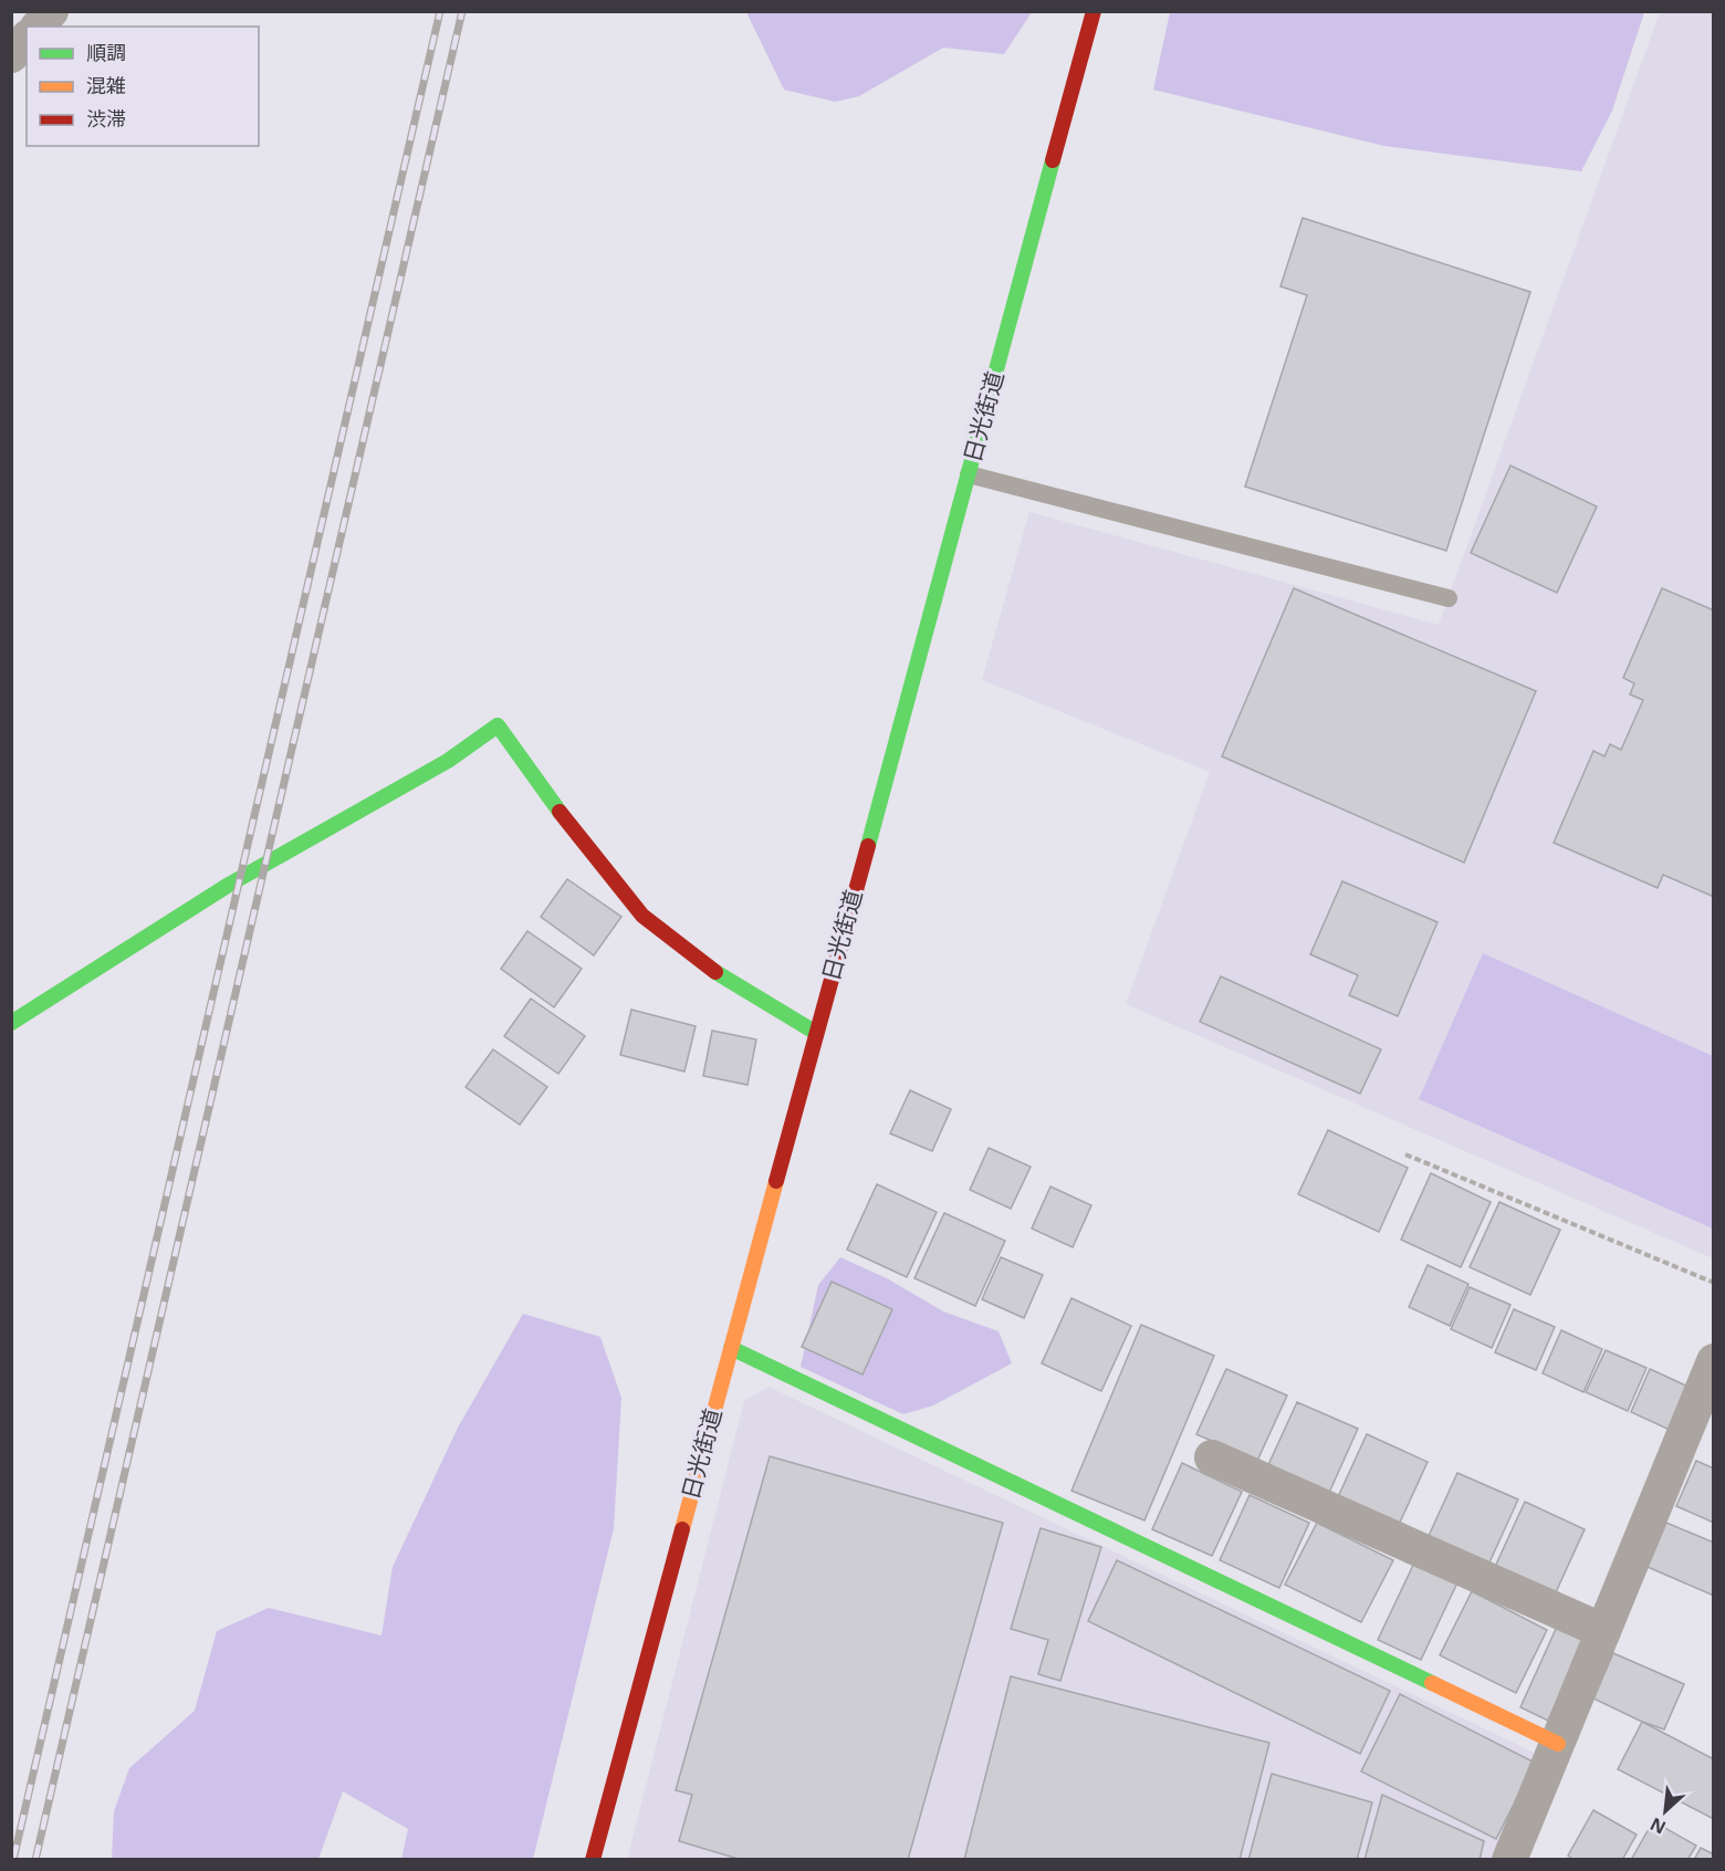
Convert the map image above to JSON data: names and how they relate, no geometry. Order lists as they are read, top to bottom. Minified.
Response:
{"streets":{"street":["日光街道"]},"legend":["順調","混雑","渋滞"],"north":"bottom left"}
